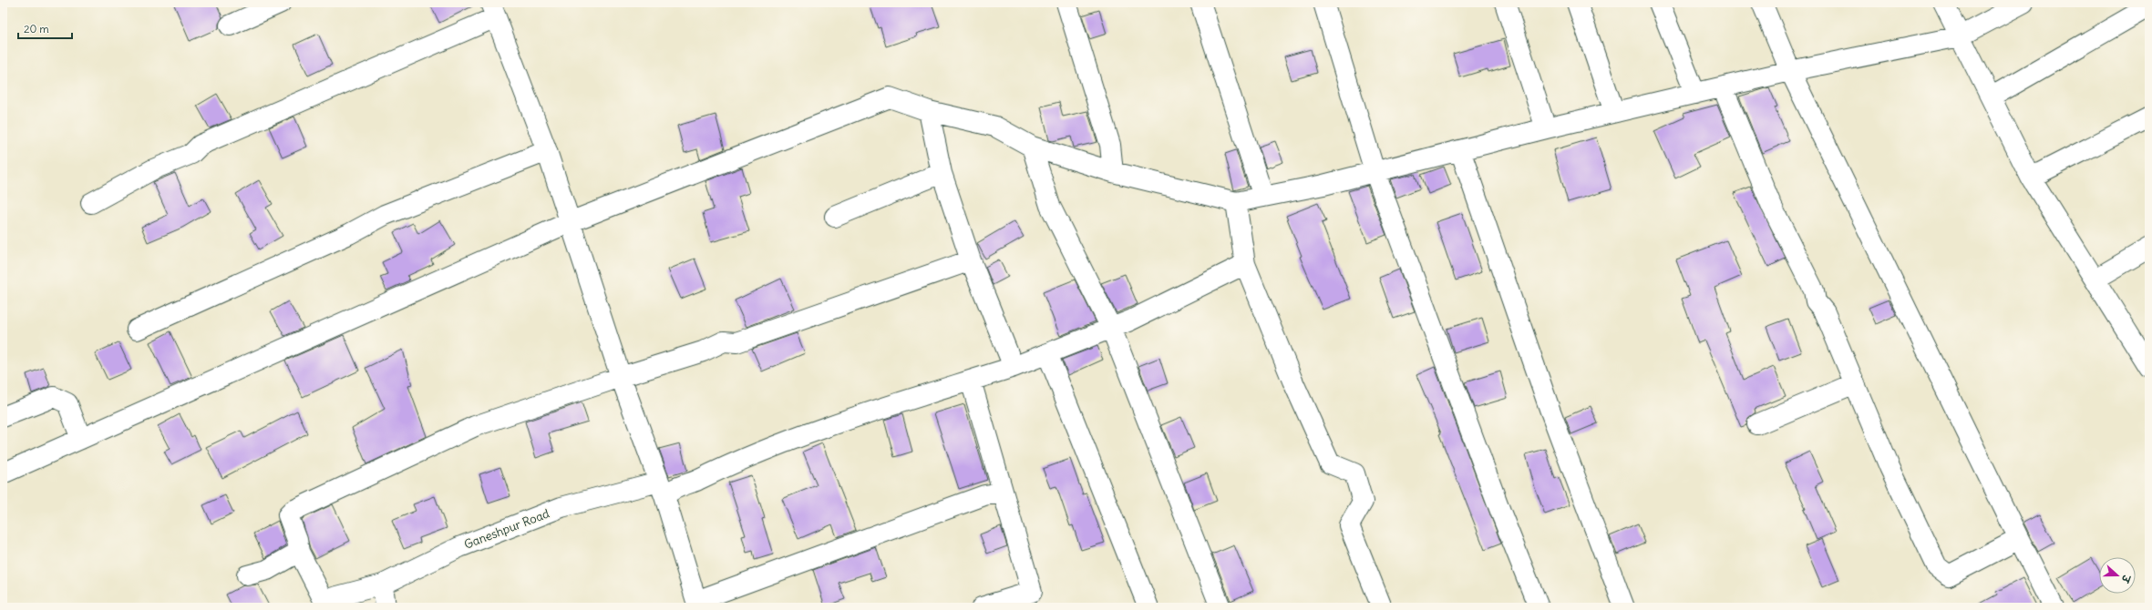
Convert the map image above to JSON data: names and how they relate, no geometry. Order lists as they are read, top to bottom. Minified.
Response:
{"streets":{"street":["Ganeshpur Road"]},"scale_bar":"20 m","north":"right"}
